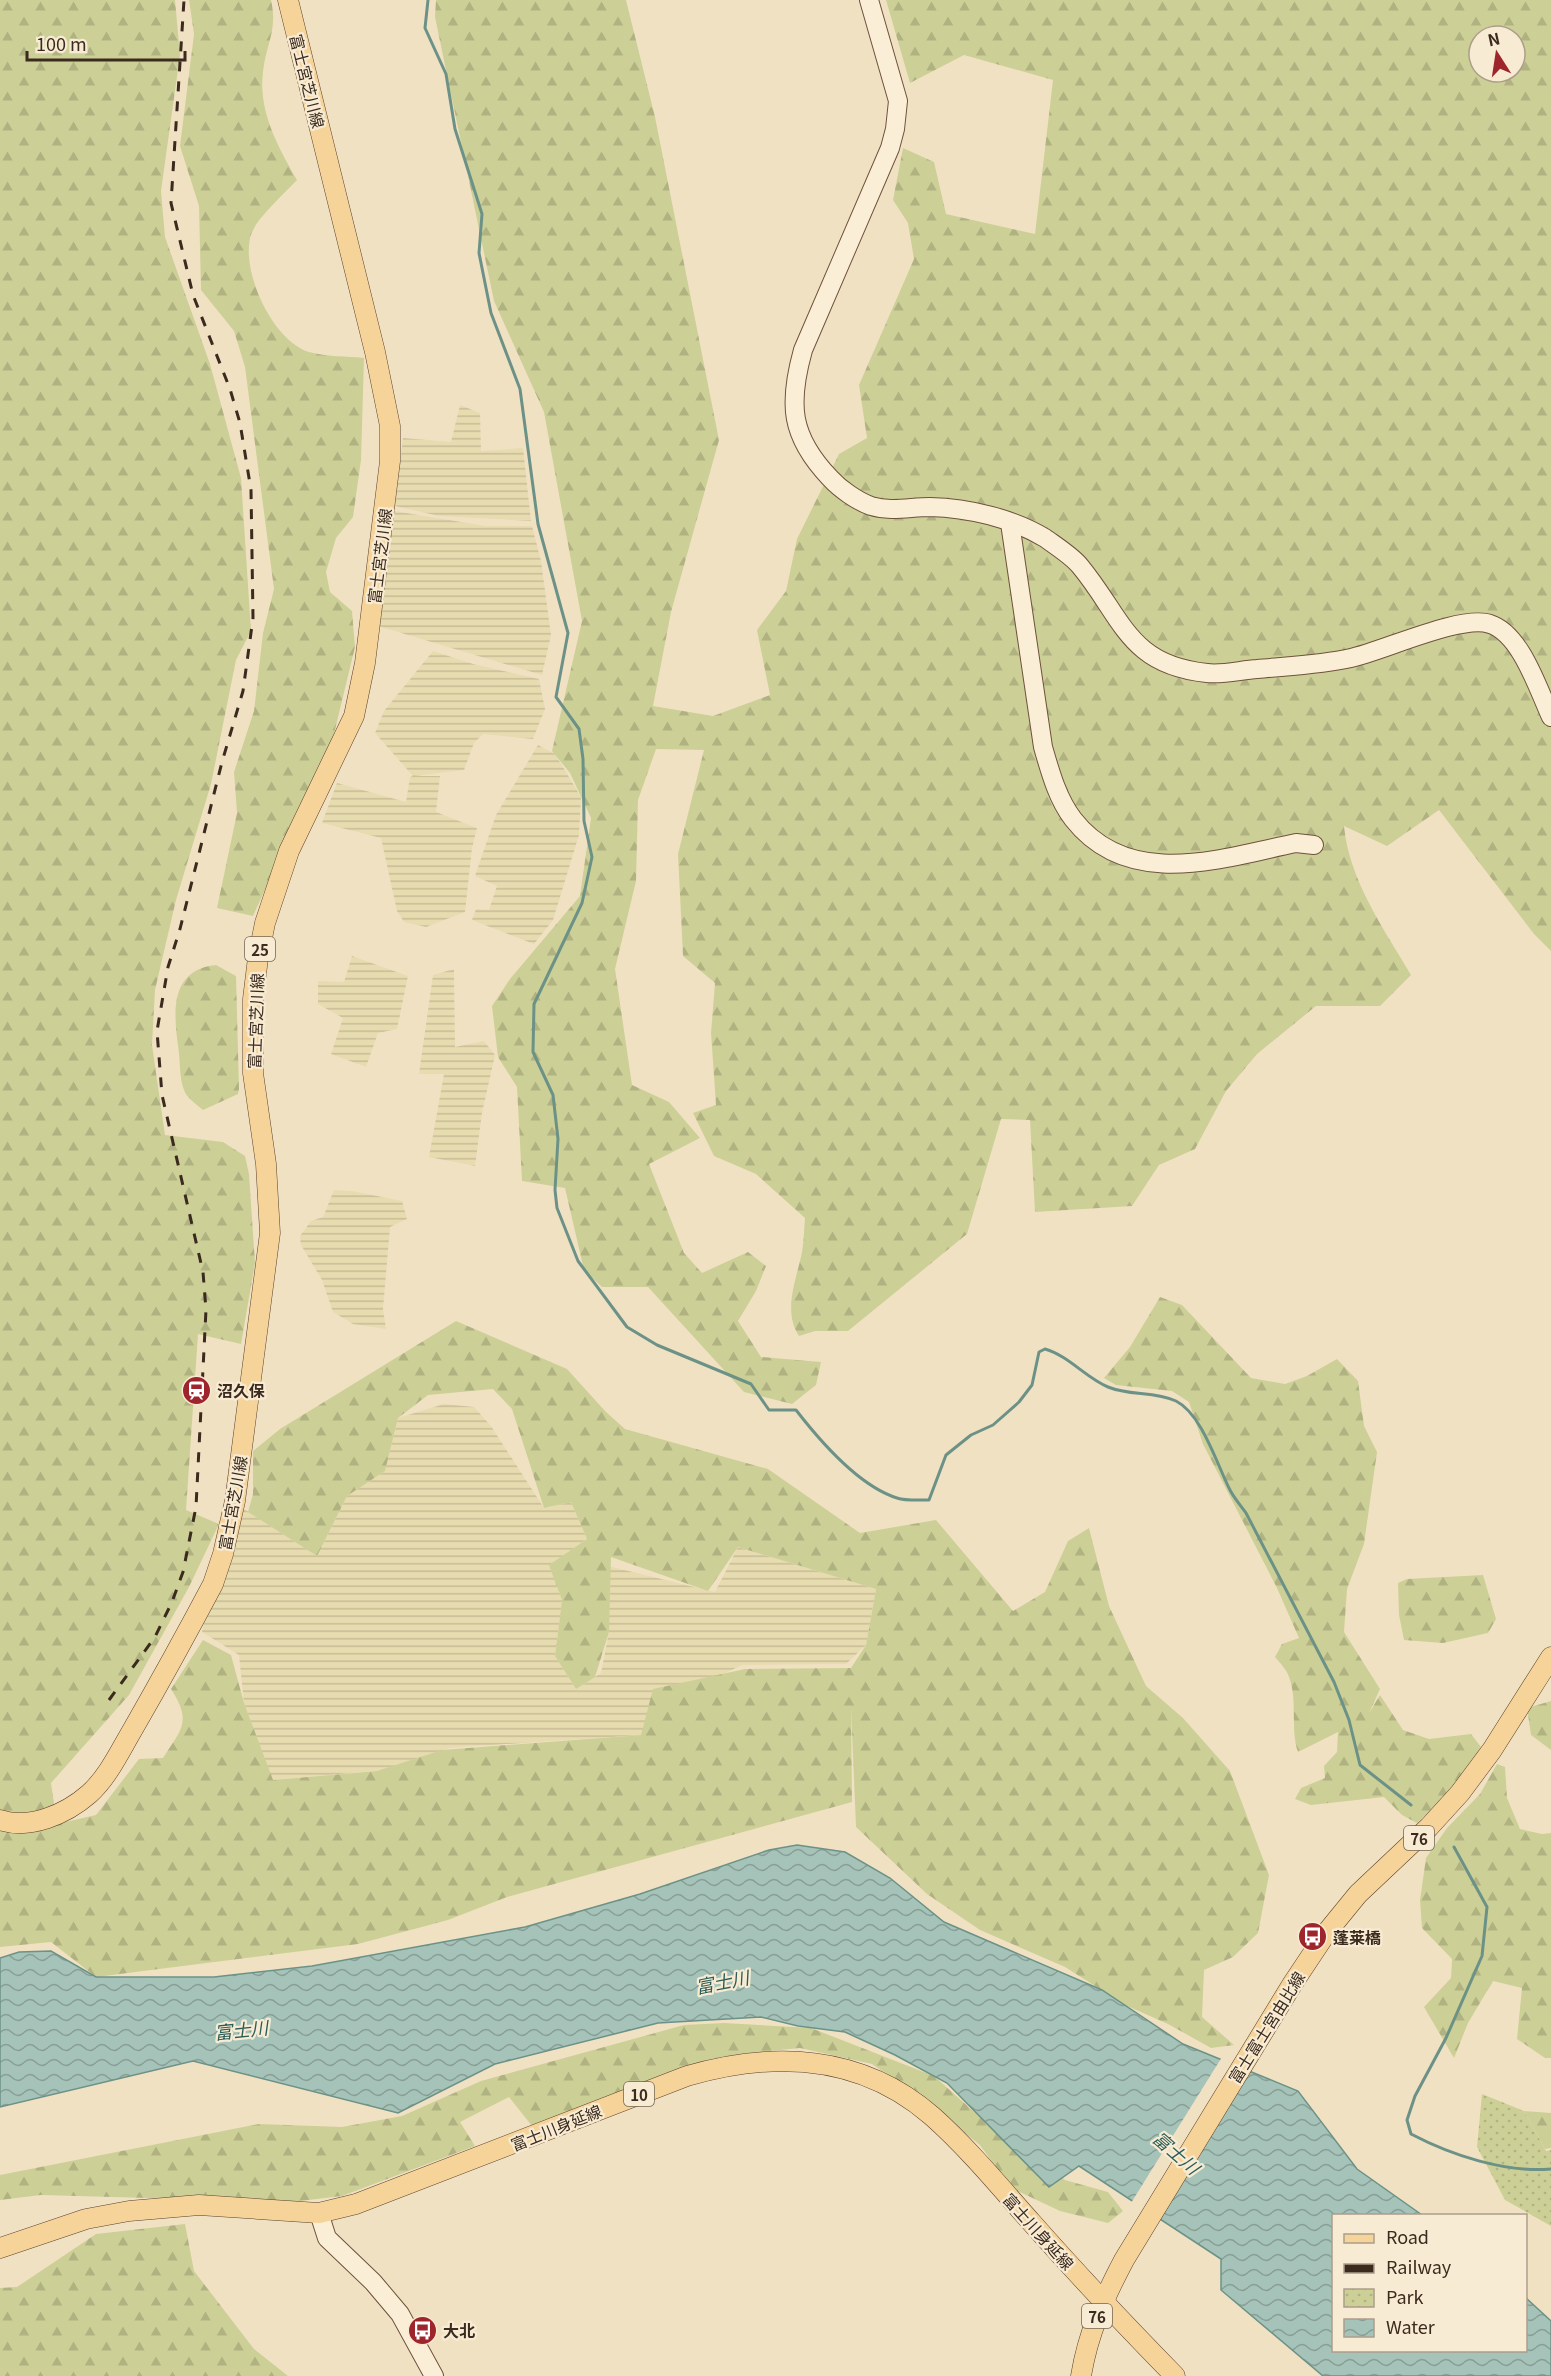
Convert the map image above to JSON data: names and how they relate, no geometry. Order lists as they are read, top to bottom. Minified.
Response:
{"streets":{"main road":["富士宮芝川線","25","76","富士富士宮由比線","10","富士川身延線"]},"crossings":[["富士富士宮由比線","富士川身延線"]],"water":["富士川"],"places":{"station":["沼久保"],"bus stop":["蓬莱橋","大北"]},"legend":["Road","Railway","Park","Water"],"scale_bar":"100 m","north":"top"}
